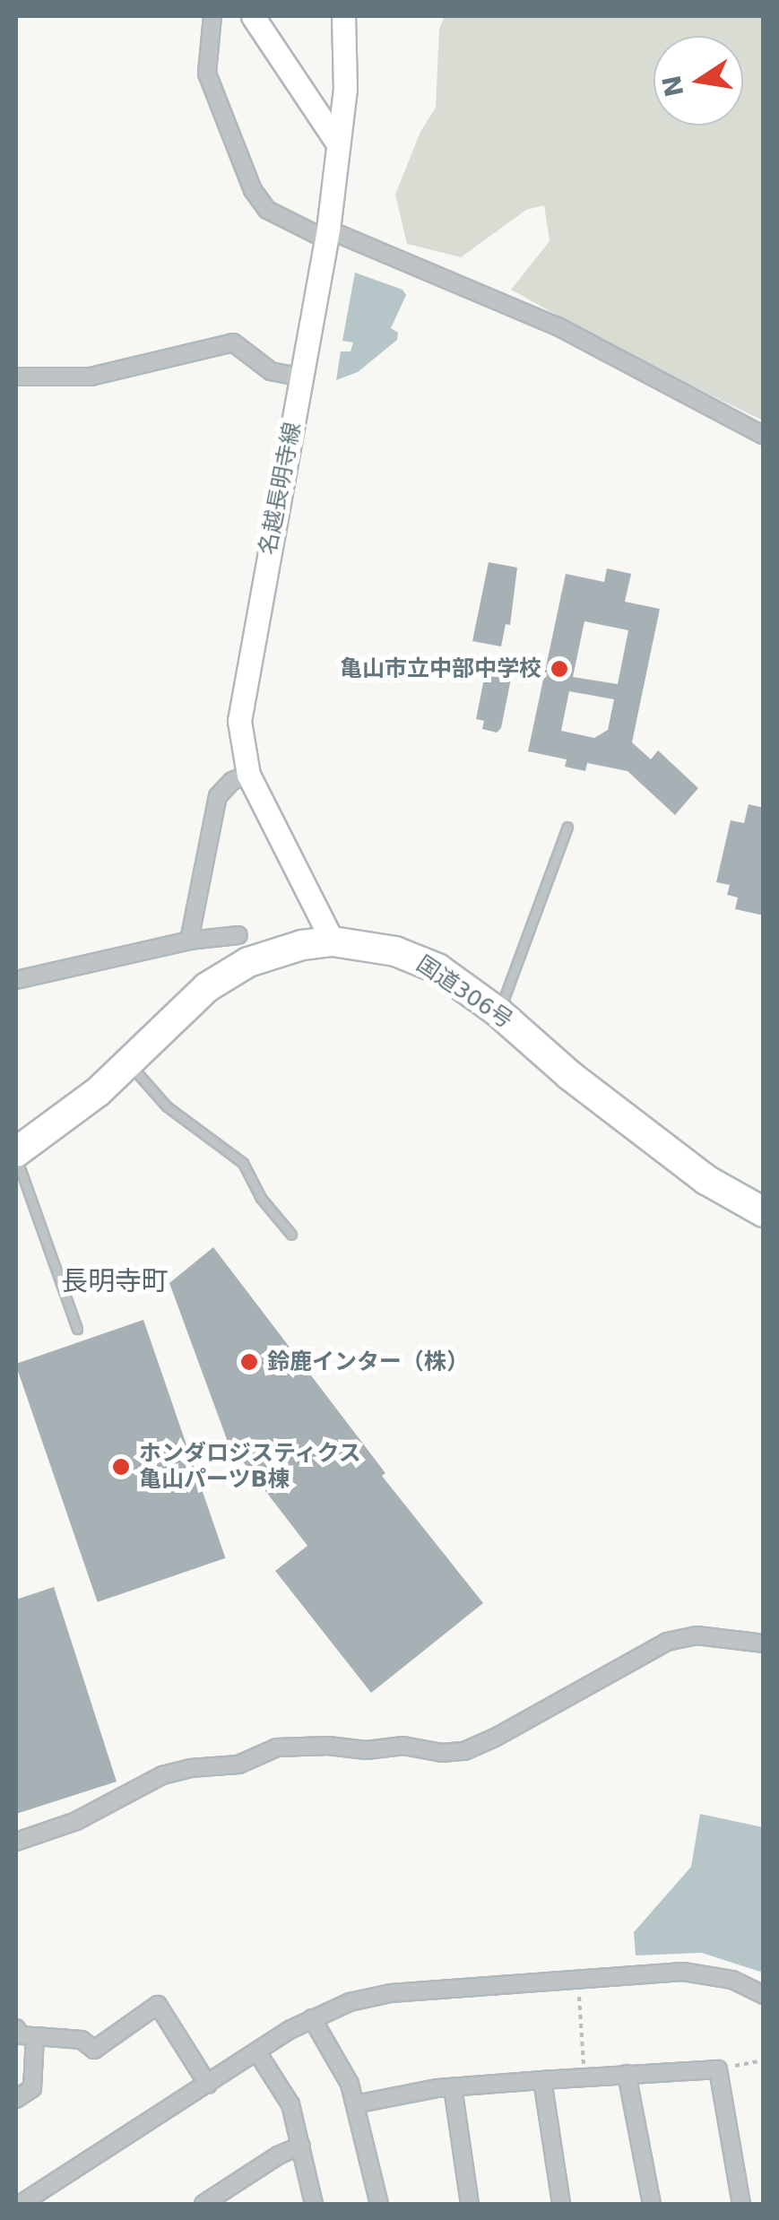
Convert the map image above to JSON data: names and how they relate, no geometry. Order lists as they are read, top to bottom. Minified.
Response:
{"streets":{"highway":["国道306号"],"main road":["名越長明寺線"]},"crossings":[["名越長明寺線","国道306号"]],"districts":["長明寺町"],"places":["亀山市立中部中学校","鈴鹿インター（株）","ホンダロジスティクス 亀山パーツB棟"],"north":"left"}
